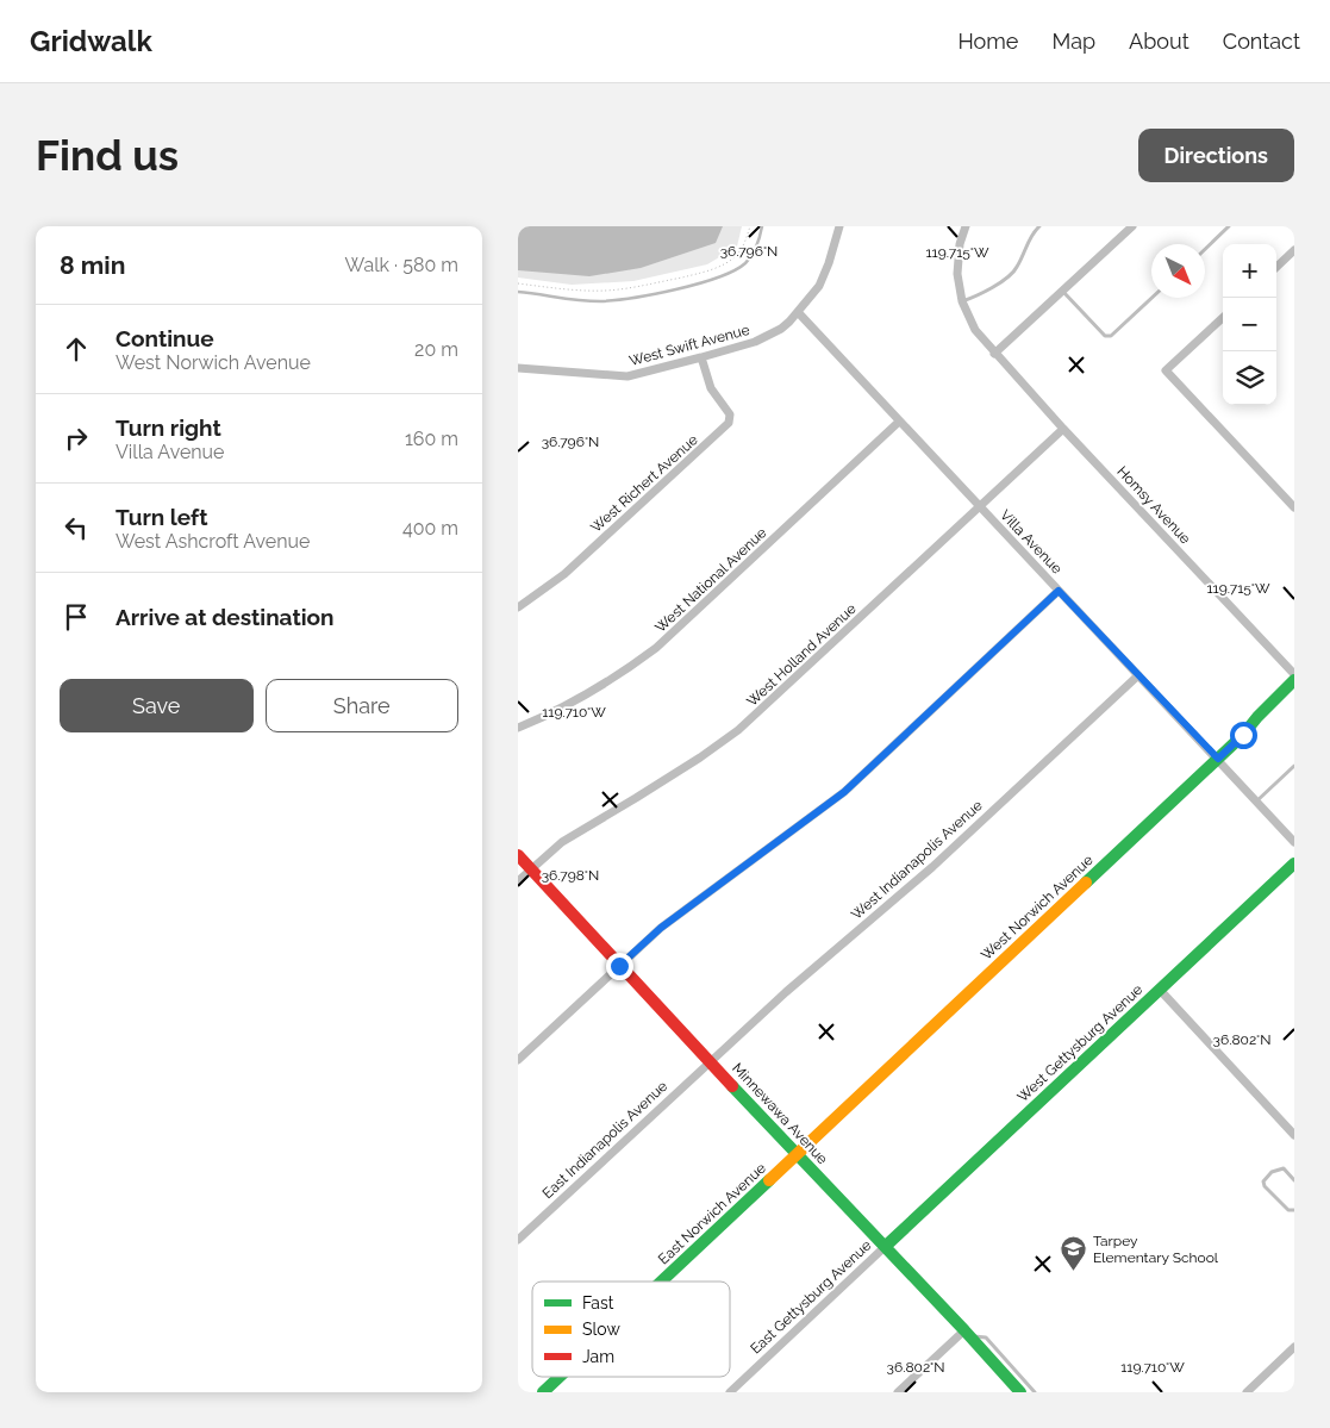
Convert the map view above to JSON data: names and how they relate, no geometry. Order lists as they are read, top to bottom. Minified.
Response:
{"streets":{"street":["West Swift Avenue","West Richert Avenue","Homsy Avenue","Villa Avenue","West National Avenue","West Holland Avenue","West Indianapolis Avenue","West Norwich Avenue","West Gettysburg Avenue","Minnewawa Avenue","East Indianapolis Avenue","East Norwich Avenue","East Gettysburg Avenue"]},"crossings":[["West Swift Avenue","West Richert Avenue"],["West Swift Avenue","Villa Avenue"],["Homsy Avenue","West Holland Avenue"],["Villa Avenue","West National Avenue"],["Villa Avenue","West Holland Avenue"],["Villa Avenue","West Indianapolis Avenue"],["Villa Avenue","West Norwich Avenue"],["West Holland Avenue","Minnewawa Avenue"],["West Indianapolis Avenue","Minnewawa Avenue"],["West Indianapolis Avenue","East Indianapolis Avenue"],["West Norwich Avenue","Minnewawa Avenue"],["West Norwich Avenue","East Norwich Avenue"],["West Gettysburg Avenue","Minnewawa Avenue"],["West Gettysburg Avenue","East Gettysburg Avenue"],["Minnewawa Avenue","East Indianapolis Avenue"],["Minnewawa Avenue","East Norwich Avenue"],["Minnewawa Avenue","East Gettysburg Avenue"]],"places":{"school or university":["Tarpey Elementary School"]},"legend":["Fast","Slow","Jam"],"north":"bottom right","page":{"header":"Gridwalk","nav":["Home","Map","About","Contact"],"buttons":["Directions",["Save","Share"]],"title":"Find us","heading":["8 min","Walk · 580 m"],"map_buttons":["+","−"],"list":[["Continue","West Norwich Avenue","20 m"],["Turn right","Villa Avenue","160 m"],["Turn left","West Ashcroft Avenue","400 m"],"Arrive at destination"]},"coordinates":["36.796°N","119.715°W","119.710°W","36.798°N","36.802°N"]}
